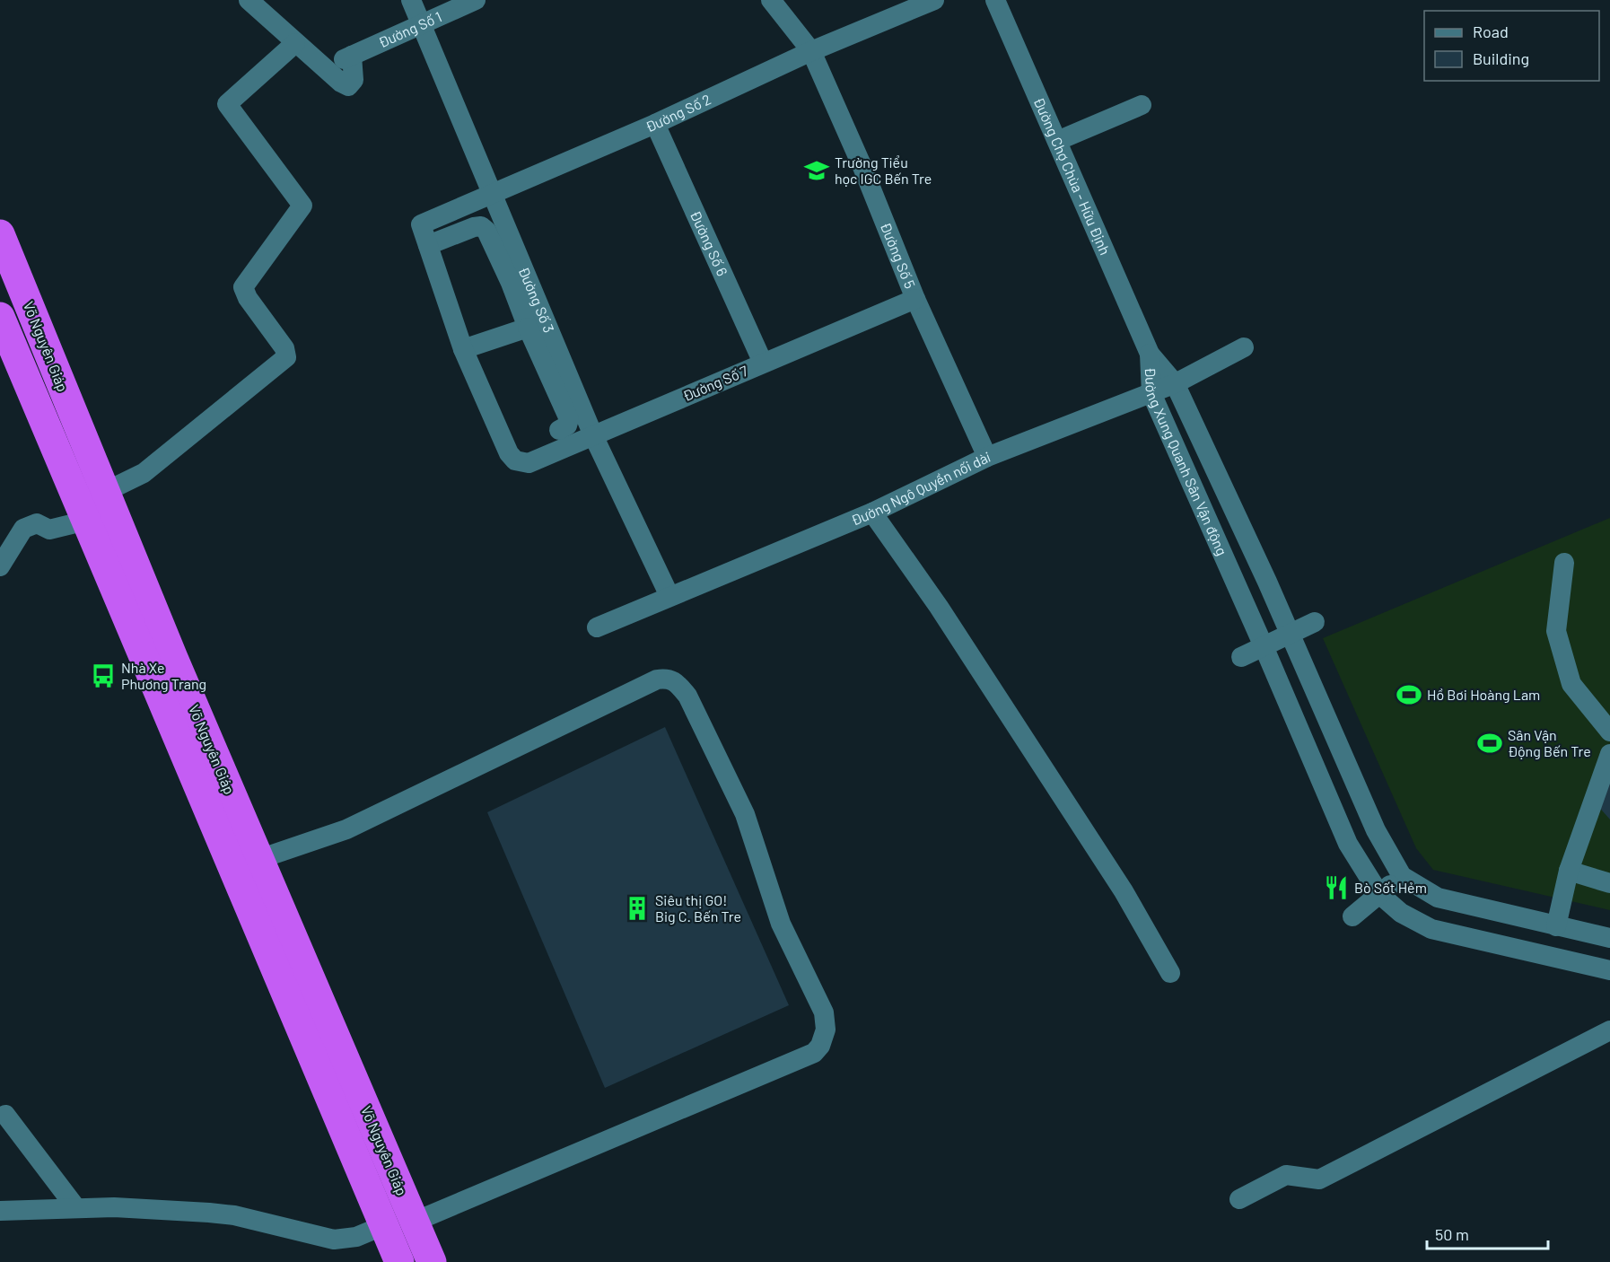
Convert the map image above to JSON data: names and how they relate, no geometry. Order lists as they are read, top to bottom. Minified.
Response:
{"streets":{"highway":["Võ Nguyên Giáp"],"street":["Đường Số 1","Đường Số 2","Đường Chợ Chùa - Hữu Định","Đường Số 6","Đường Số 5","Đường Số 3","Đường Số 7","Đường Xung Quanh Sân Vận động","Đường Ngô Quyền nối dài"]},"crossings":[["Đường Số 1","Đường Số 3"],["Đường Số 2","Đường Số 6"],["Đường Số 2","Đường Số 5"],["Đường Số 2","Đường Số 3"],["Đường Chợ Chùa - Hữu Định","Đường Xung Quanh Sân Vận động"],["Đường Số 6","Đường Số 7"],["Đường Số 5","Đường Số 7"],["Đường Số 5","Đường Ngô Quyền nối dài"],["Đường Số 3","Đường Số 7"],["Đường Số 3","Đường Ngô Quyền nối dài"],["Đường Xung Quanh Sân Vận động","Đường Ngô Quyền nối dài"]],"places":{"school or university":["Trường Tiểu học IGC Bến Tre"],"bus stop":["Nhà Xe Phương Trang"],"sports":["Hồ Bơi Hoàng Lam","Sân Vận Động Bến Tre"],"restaurant":["Bò Sốt Hẻm"],"building":["Siêu thị GO! Big C. Bến Tre"]},"legend":["Road","Building"],"scale_bar":"50 m"}
